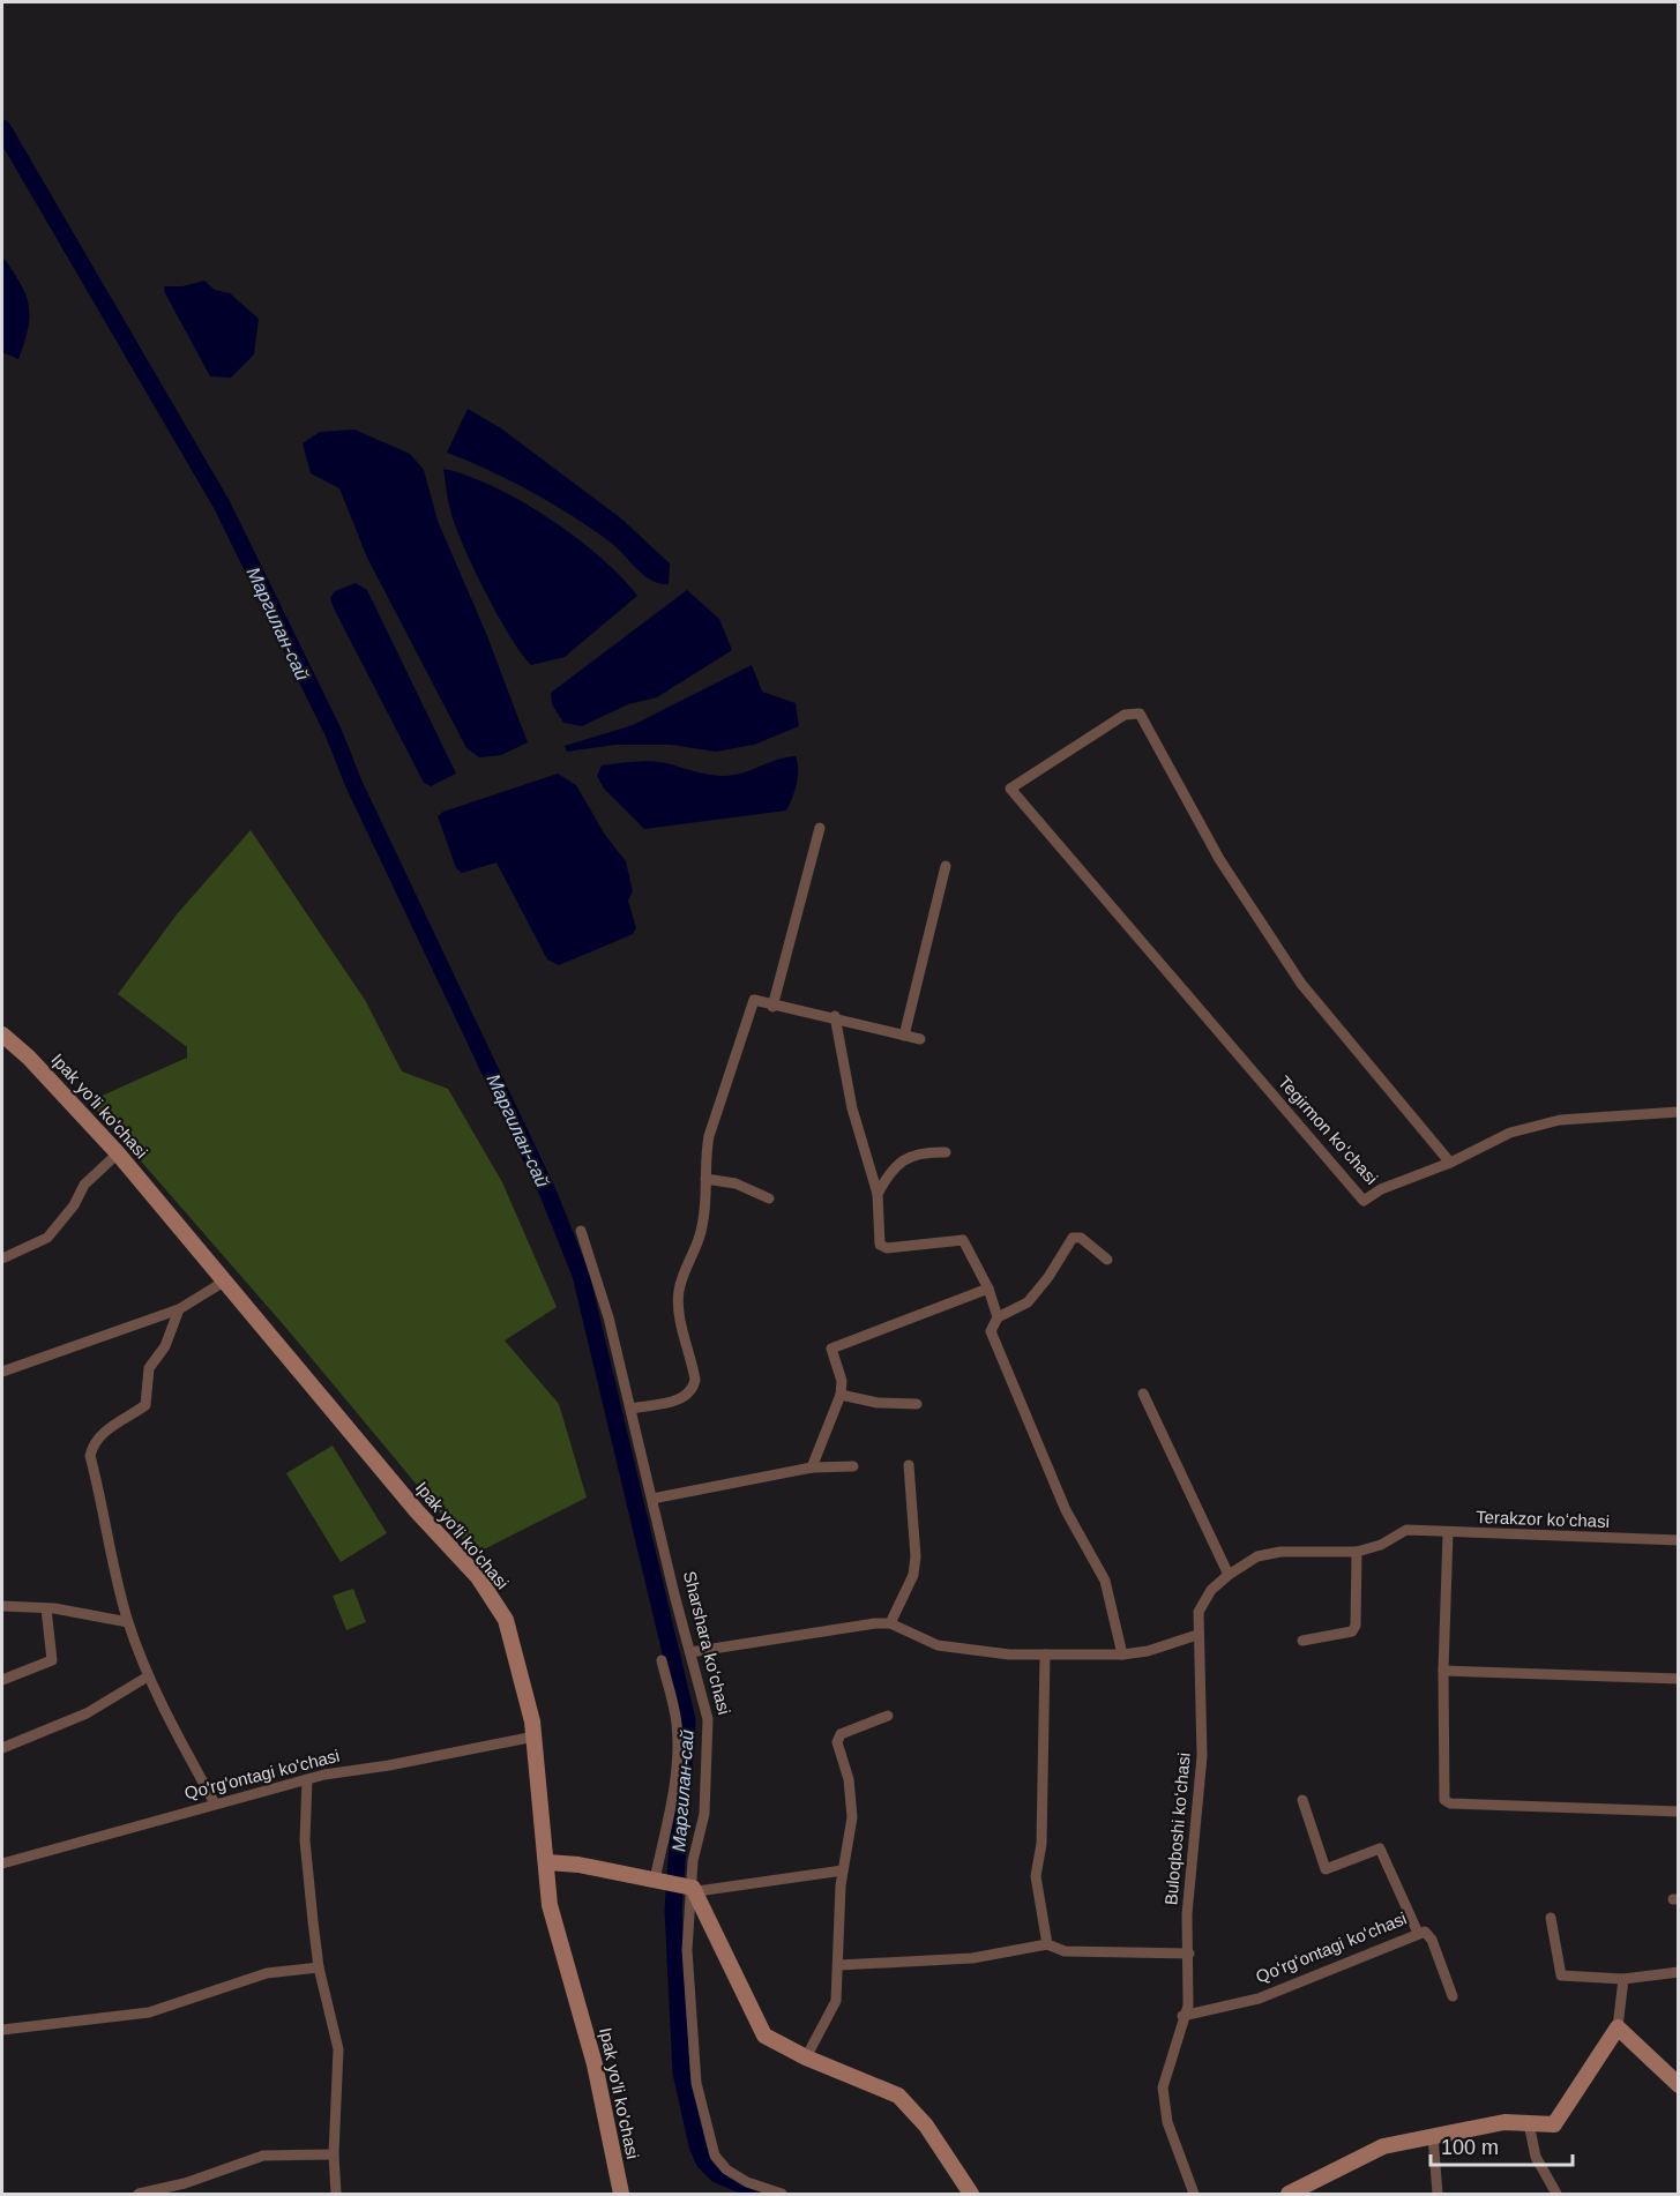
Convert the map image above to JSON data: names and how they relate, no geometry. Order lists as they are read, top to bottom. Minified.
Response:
{"streets":{"main road":["Ipak yo'li ko'chasi","Sharshara koʻchasi"],"street":["Tegirmon koʻchasi","Terakzor koʻchasi","Qo'rg'ontagi ko'chasi","Buloqboshi koʻchasi","Qoʻrgʻontagi koʻchasi"]},"crossings":[["Ipak yo'li ko'chasi","Qo'rg'ontagi ko'chasi"],["Terakzor koʻchasi","Buloqboshi koʻchasi"],["Buloqboshi koʻchasi","Qoʻrgʻontagi koʻchasi"]],"water":["Маргилан-сай"],"scale_bar":"100 m"}
